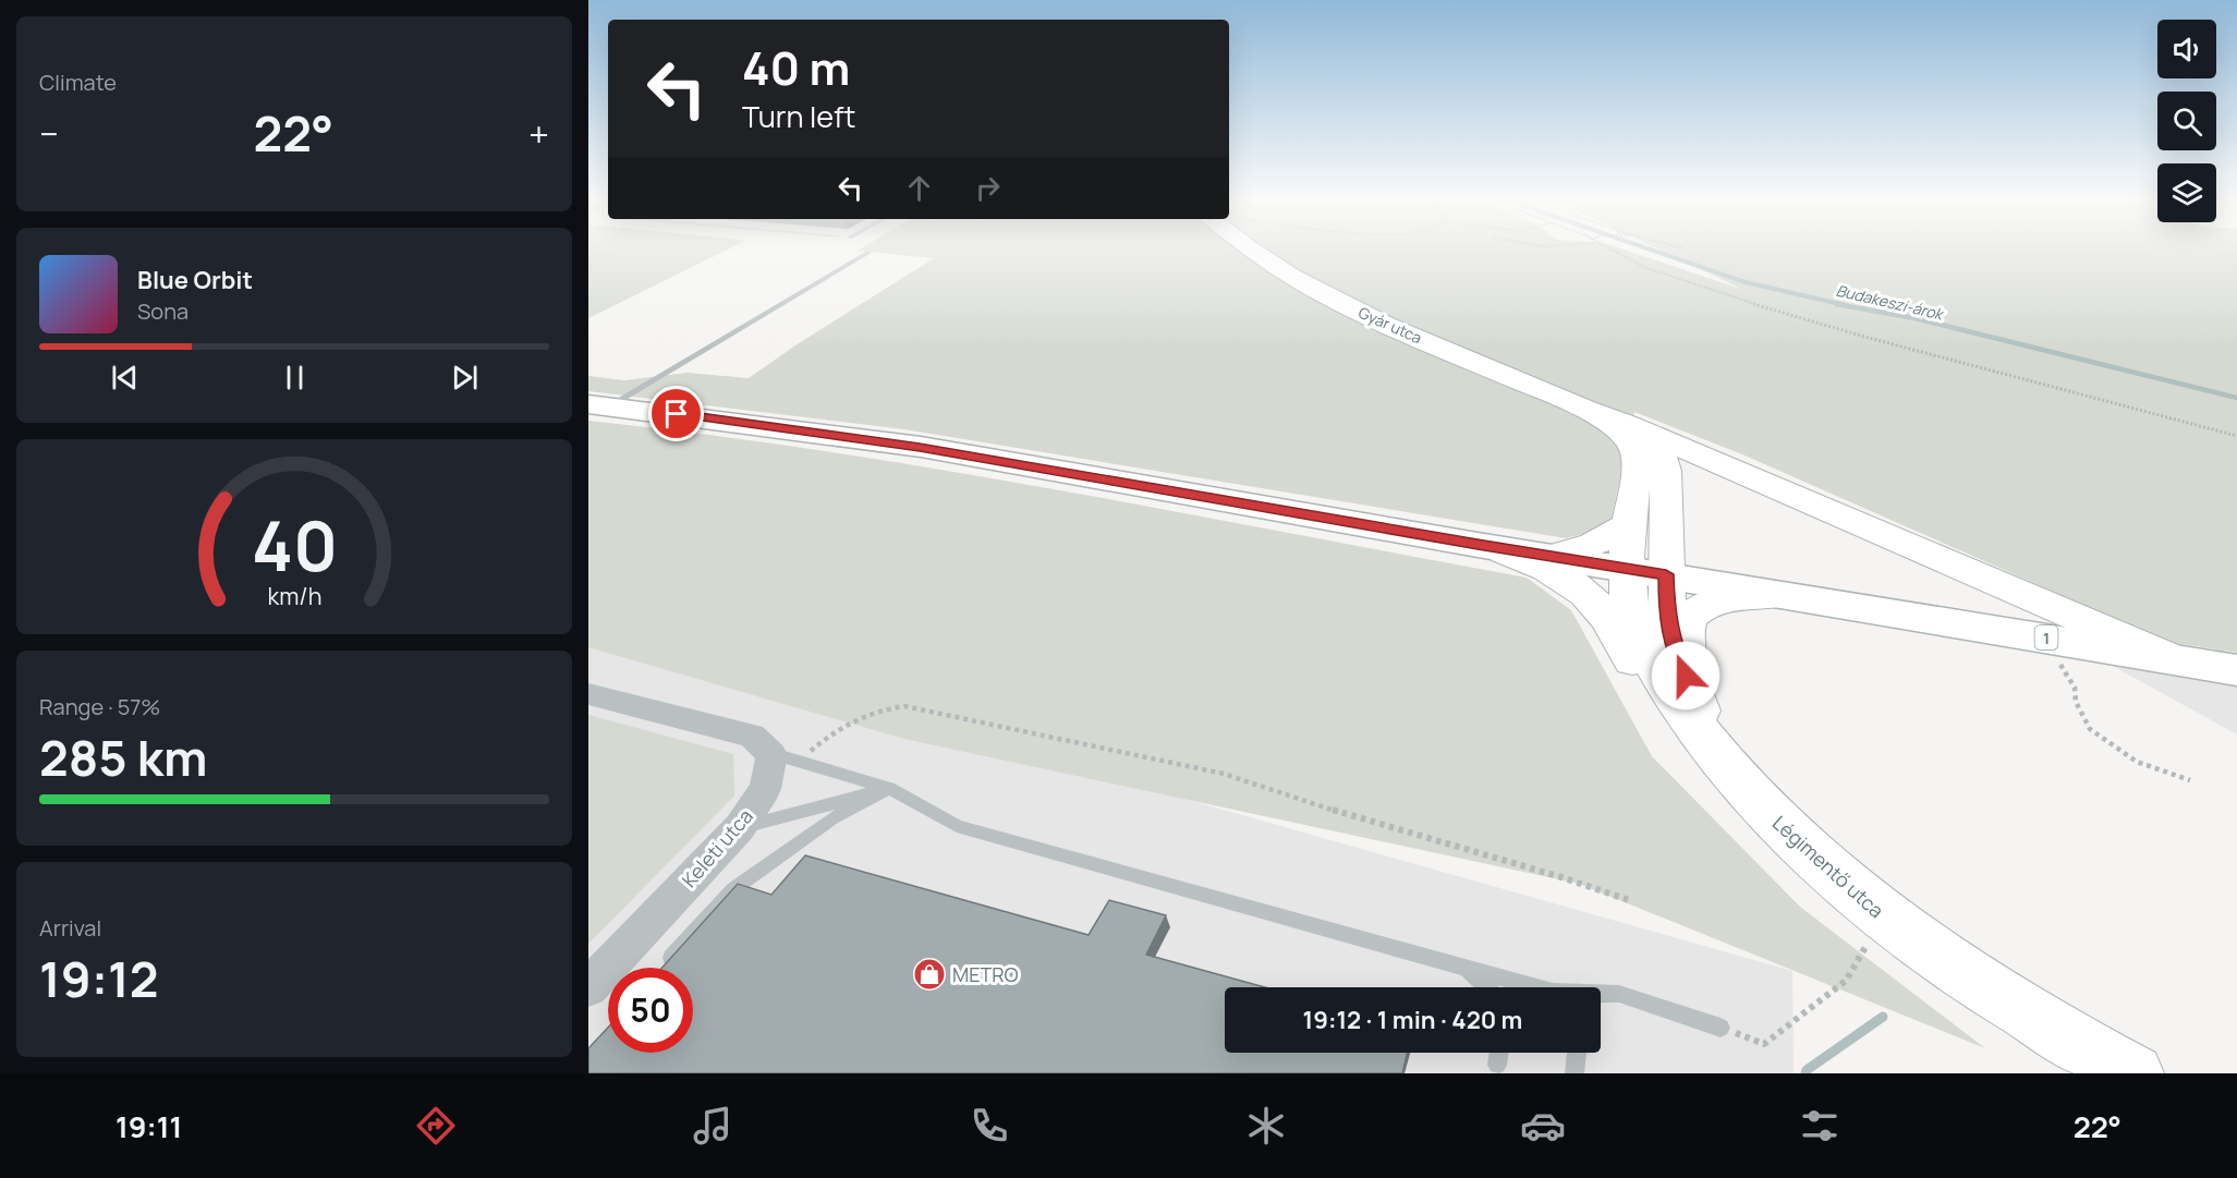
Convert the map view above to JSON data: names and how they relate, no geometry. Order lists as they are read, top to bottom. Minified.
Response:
{"streets":{"main road":["Gyár utca","1","Légimentő utca"],"street":["Keleti utca"]},"crossings":[["Gyár utca","1"],["Gyár utca","Légimentő utca"],["1","Légimentő utca"]],"water":["Budakeszi-árok"],"places":{"shop":["METRO"]},"page":{"tile":["Climate",["Range · 57%","285 km"],["Arrival","19:12"]],"turn":["40 m","Turn left"],"heat":["−","22°","+"],"song":["Blue Orbit","Sona"],"limit":"50","trip":"19:12 · 1 min · 420 m","tabs":["19:11","22°"],"gauge":["40","km/h"]}}
